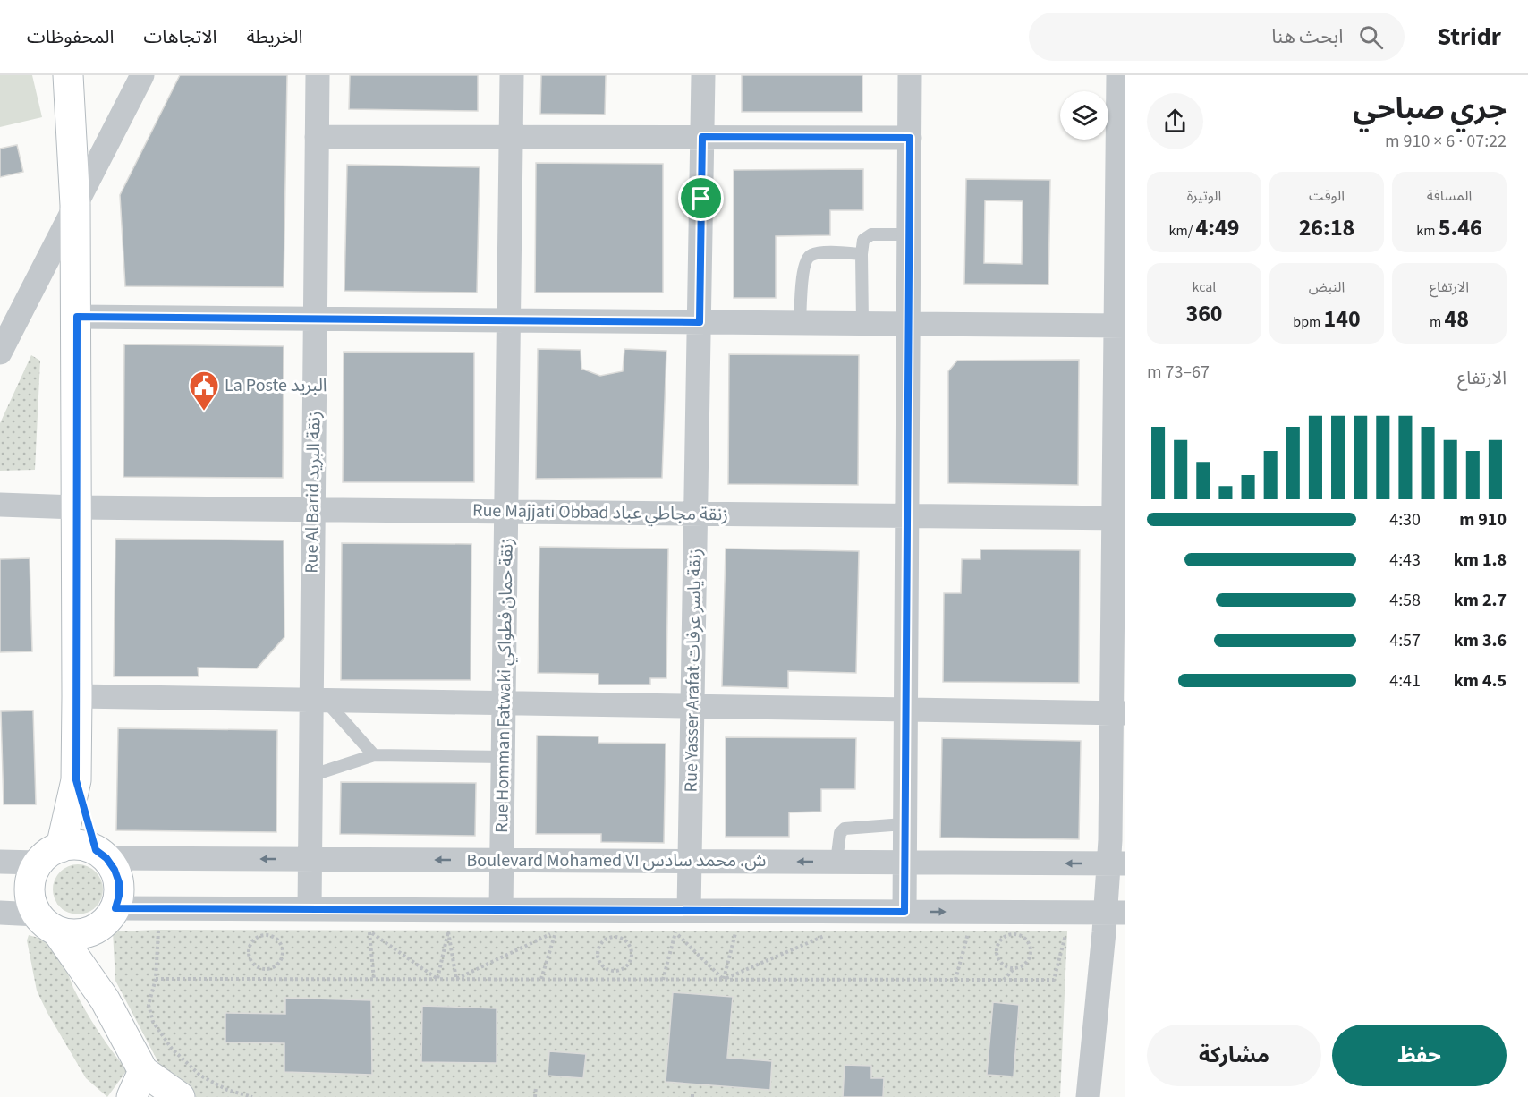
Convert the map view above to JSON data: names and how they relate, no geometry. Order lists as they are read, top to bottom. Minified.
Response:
{"streets":{"street":["Rue Al Barid زنقة البريد","Rue Majjati Obbad زنقة مجاطي عباد","Rue Yasser Arafat زنقة ياسر عرفات","Rue Homman Fatwaki زنقة حمان فطواكي","Boulevard Mohamed VI ش. محمد سادس"]},"crossings":[["Rue Al Barid زنقة البريد","Rue Majjati Obbad زنقة مجاطي عباد"],["Rue Al Barid زنقة البريد","Boulevard Mohamed VI ش. محمد سادس"],["Rue Majjati Obbad زنقة مجاطي عباد","Rue Yasser Arafat زنقة ياسر عرفات"],["Rue Majjati Obbad زنقة مجاطي عباد","Rue Homman Fatwaki زنقة حمان فطواكي"],["Rue Yasser Arafat زنقة ياسر عرفات","Boulevard Mohamed VI ش. محمد سادس"],["Rue Homman Fatwaki زنقة حمان فطواكي","Boulevard Mohamed VI ش. محمد سادس"]],"places":{"public building":["La Poste البريد"]},"page":{"header":"Stridr","search":"ابحث هنا","nav":["الخريطة","الاتجاهات","المحفوظات"],"heading":["جري صباحي","07:22 · 6 × 910 m"],"stats":[["المسافة","5.46 km"],["الوقت","26:18"],["الوتيرة","4:49 /km"],["الارتفاع","48 m"],["النبض","140 bpm"],["kcal","360"]],"chart":["الارتفاع","67–73 m"],"list":[{"name":"910 m","note":"4:30"},{"name":"1.8 km","note":"4:43"},{"name":"2.7 km","note":"4:58"},{"name":"3.6 km","note":"4:57"},{"name":"4.5 km","note":"4:41"}],"buttons":["حفظ","مشاركة"]}}
